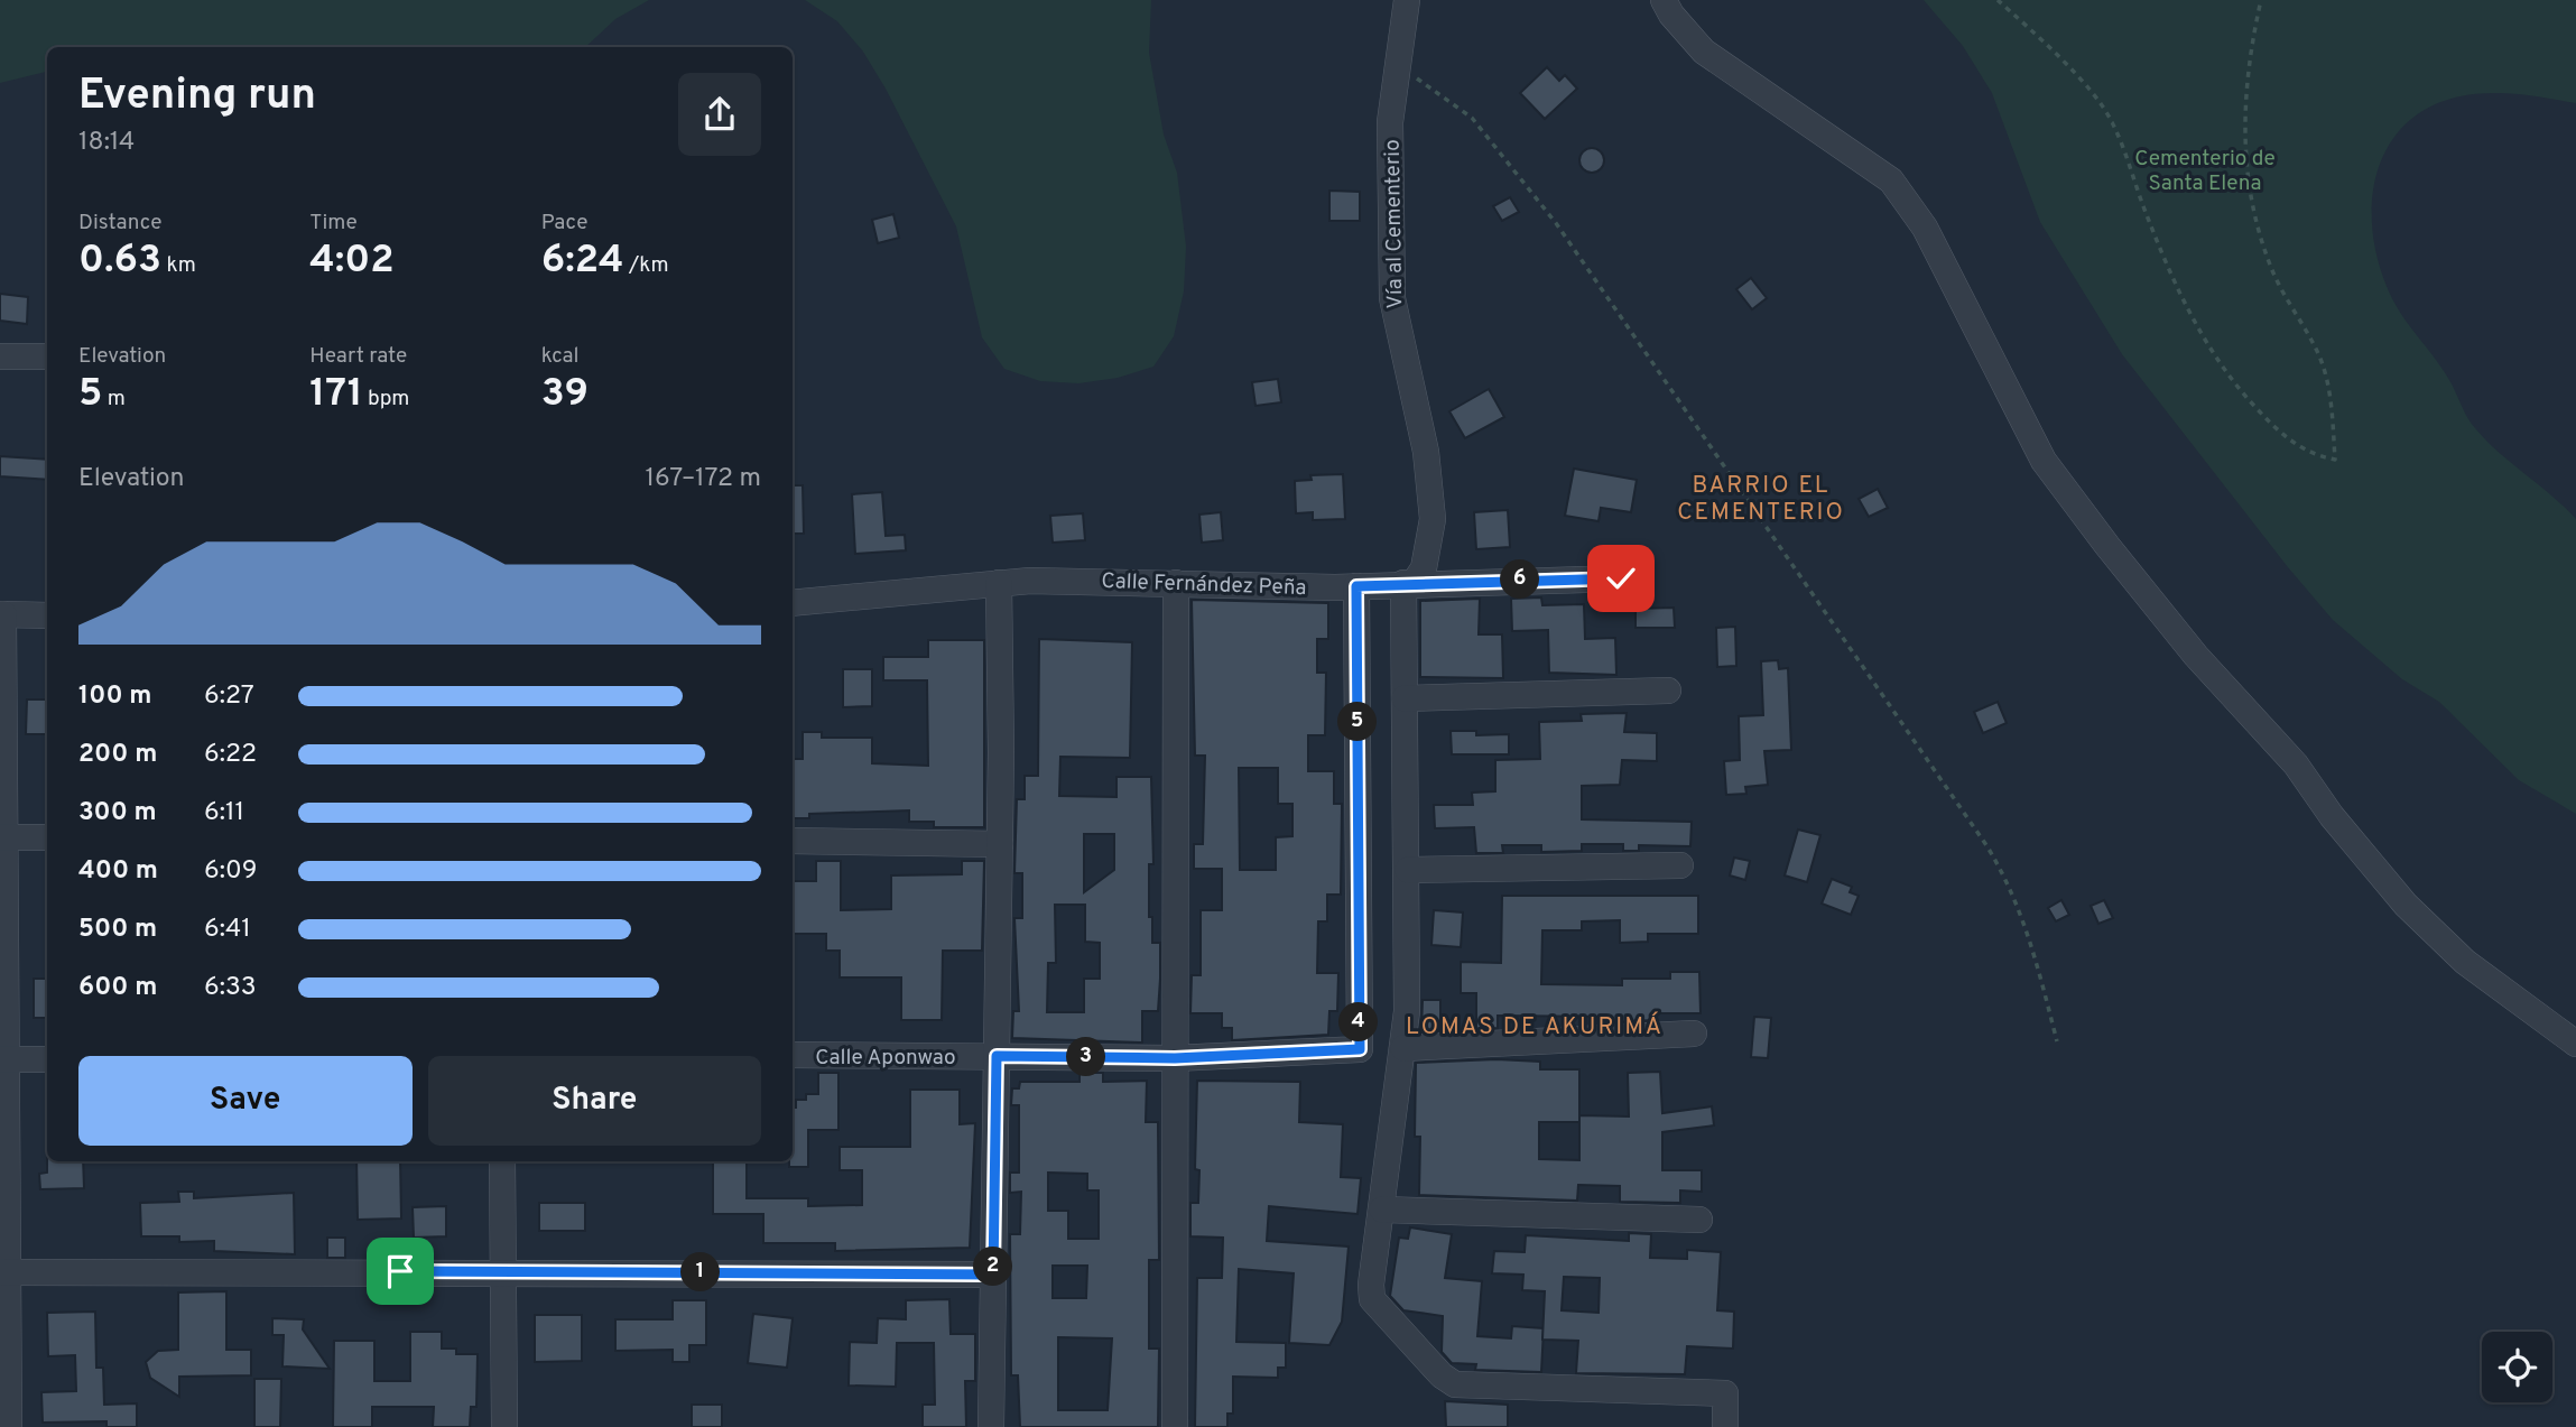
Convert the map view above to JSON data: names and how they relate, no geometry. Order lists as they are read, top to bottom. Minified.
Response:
{"streets":{"street":["Vía al Cementerio","Calle Fernández Peña","Calle Aponwao"]},"crossings":[["Vía al Cementerio","Calle Fernández Peña"],["Calle Fernández Peña","Calle Aponwao"]],"districts":["BARRIO EL CEMENTERIO","LOMAS DE AKURIMÁ"],"parks":["Cementerio de Santa Elena"],"page":{"heading":["Evening run","18:14"],"stats":[["Distance","0.63 km"],["Time","4:02"],["Pace","6:24 /km"],["Elevation","5 m"],["Heart rate","171 bpm"],["kcal","39"]],"chart":["Elevation","167–172 m"],"pins":["6","5","4","3","2","1"],"list":[{"name":"100 m","note":"6:27"},{"name":"200 m","note":"6:22"},{"name":"300 m","note":"6:11"},{"name":"400 m","note":"6:09"},{"name":"500 m","note":"6:41"},{"name":"600 m","note":"6:33"}],"buttons":["Save","Share"]}}
